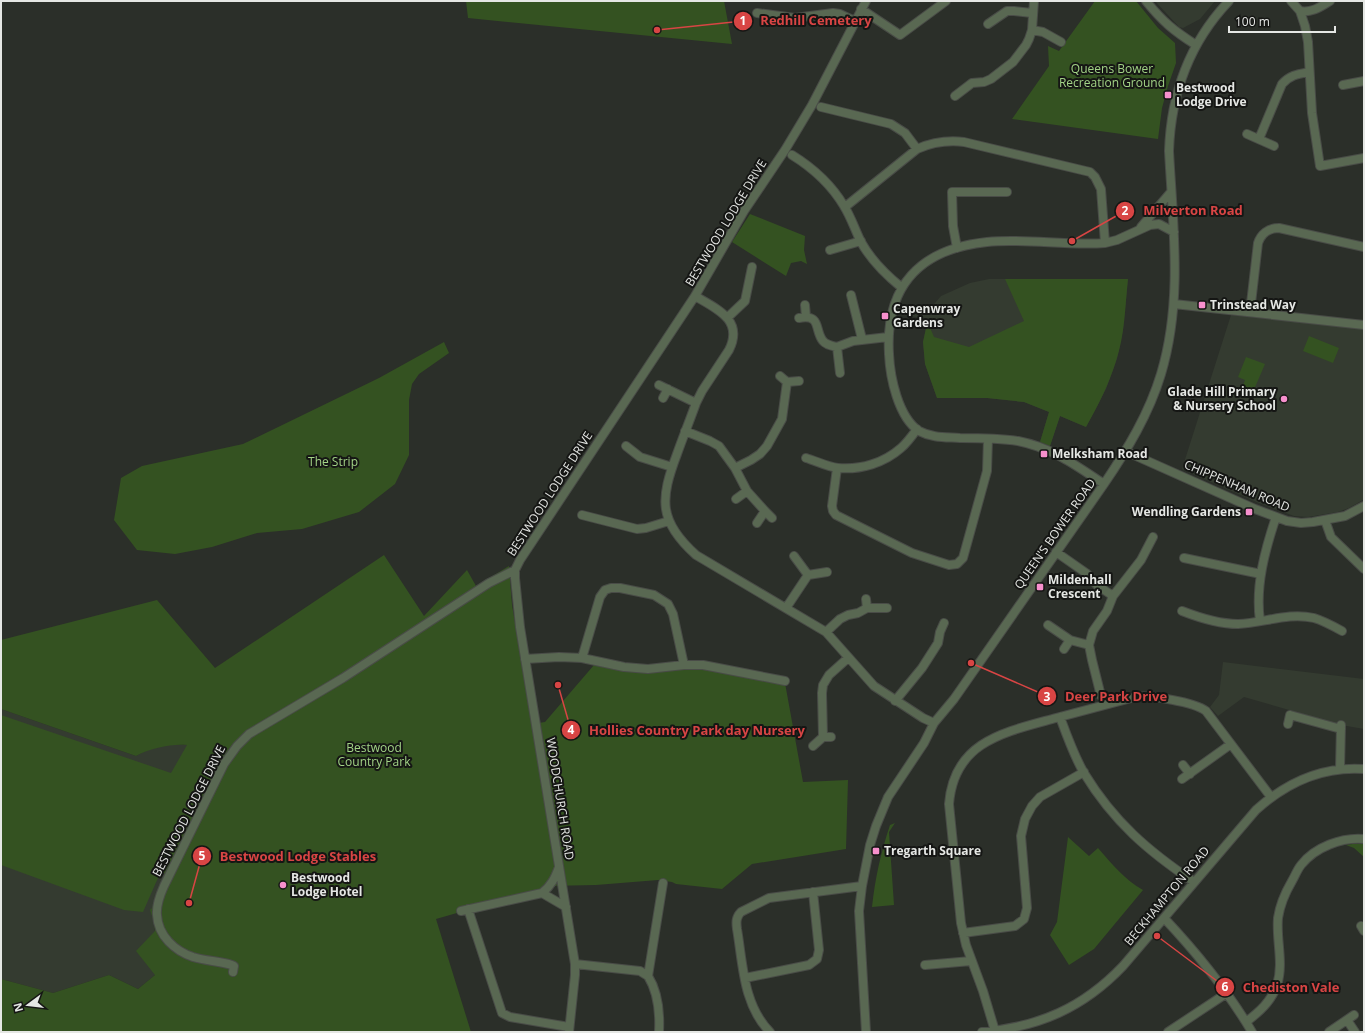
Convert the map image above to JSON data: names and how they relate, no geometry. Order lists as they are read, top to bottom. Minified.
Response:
{"streets":{"street":["BESTWOOD LODGE DRIVE","CHIPPENHAM ROAD","QUEEN'S BOWER ROAD","WOODCHURCH ROAD","BECKHAMPTON ROAD"]},"crossings":[["BESTWOOD LODGE DRIVE","WOODCHURCH ROAD"],["CHIPPENHAM ROAD","QUEEN'S BOWER ROAD"]],"parks":["Queens Bower Recreation Ground","The Strip","Bestwood Country Park"],"places":{"other":["Redhill Cemetery","Milverton Road","Glade Hill Primary & Nursery School","Deer Park Drive","Hollies Country Park day Nursery","Bestwood Lodge Hotel","Bestwood Lodge Stables","Chediston Vale"],"transit":["Bestwood Lodge Drive","Trinstead Way","Capenwray Gardens","Melksham Road","Wendling Gardens","Mildenhall Crescent","Tregarth Square"]},"scale_bar":"100 m","north":"left"}
